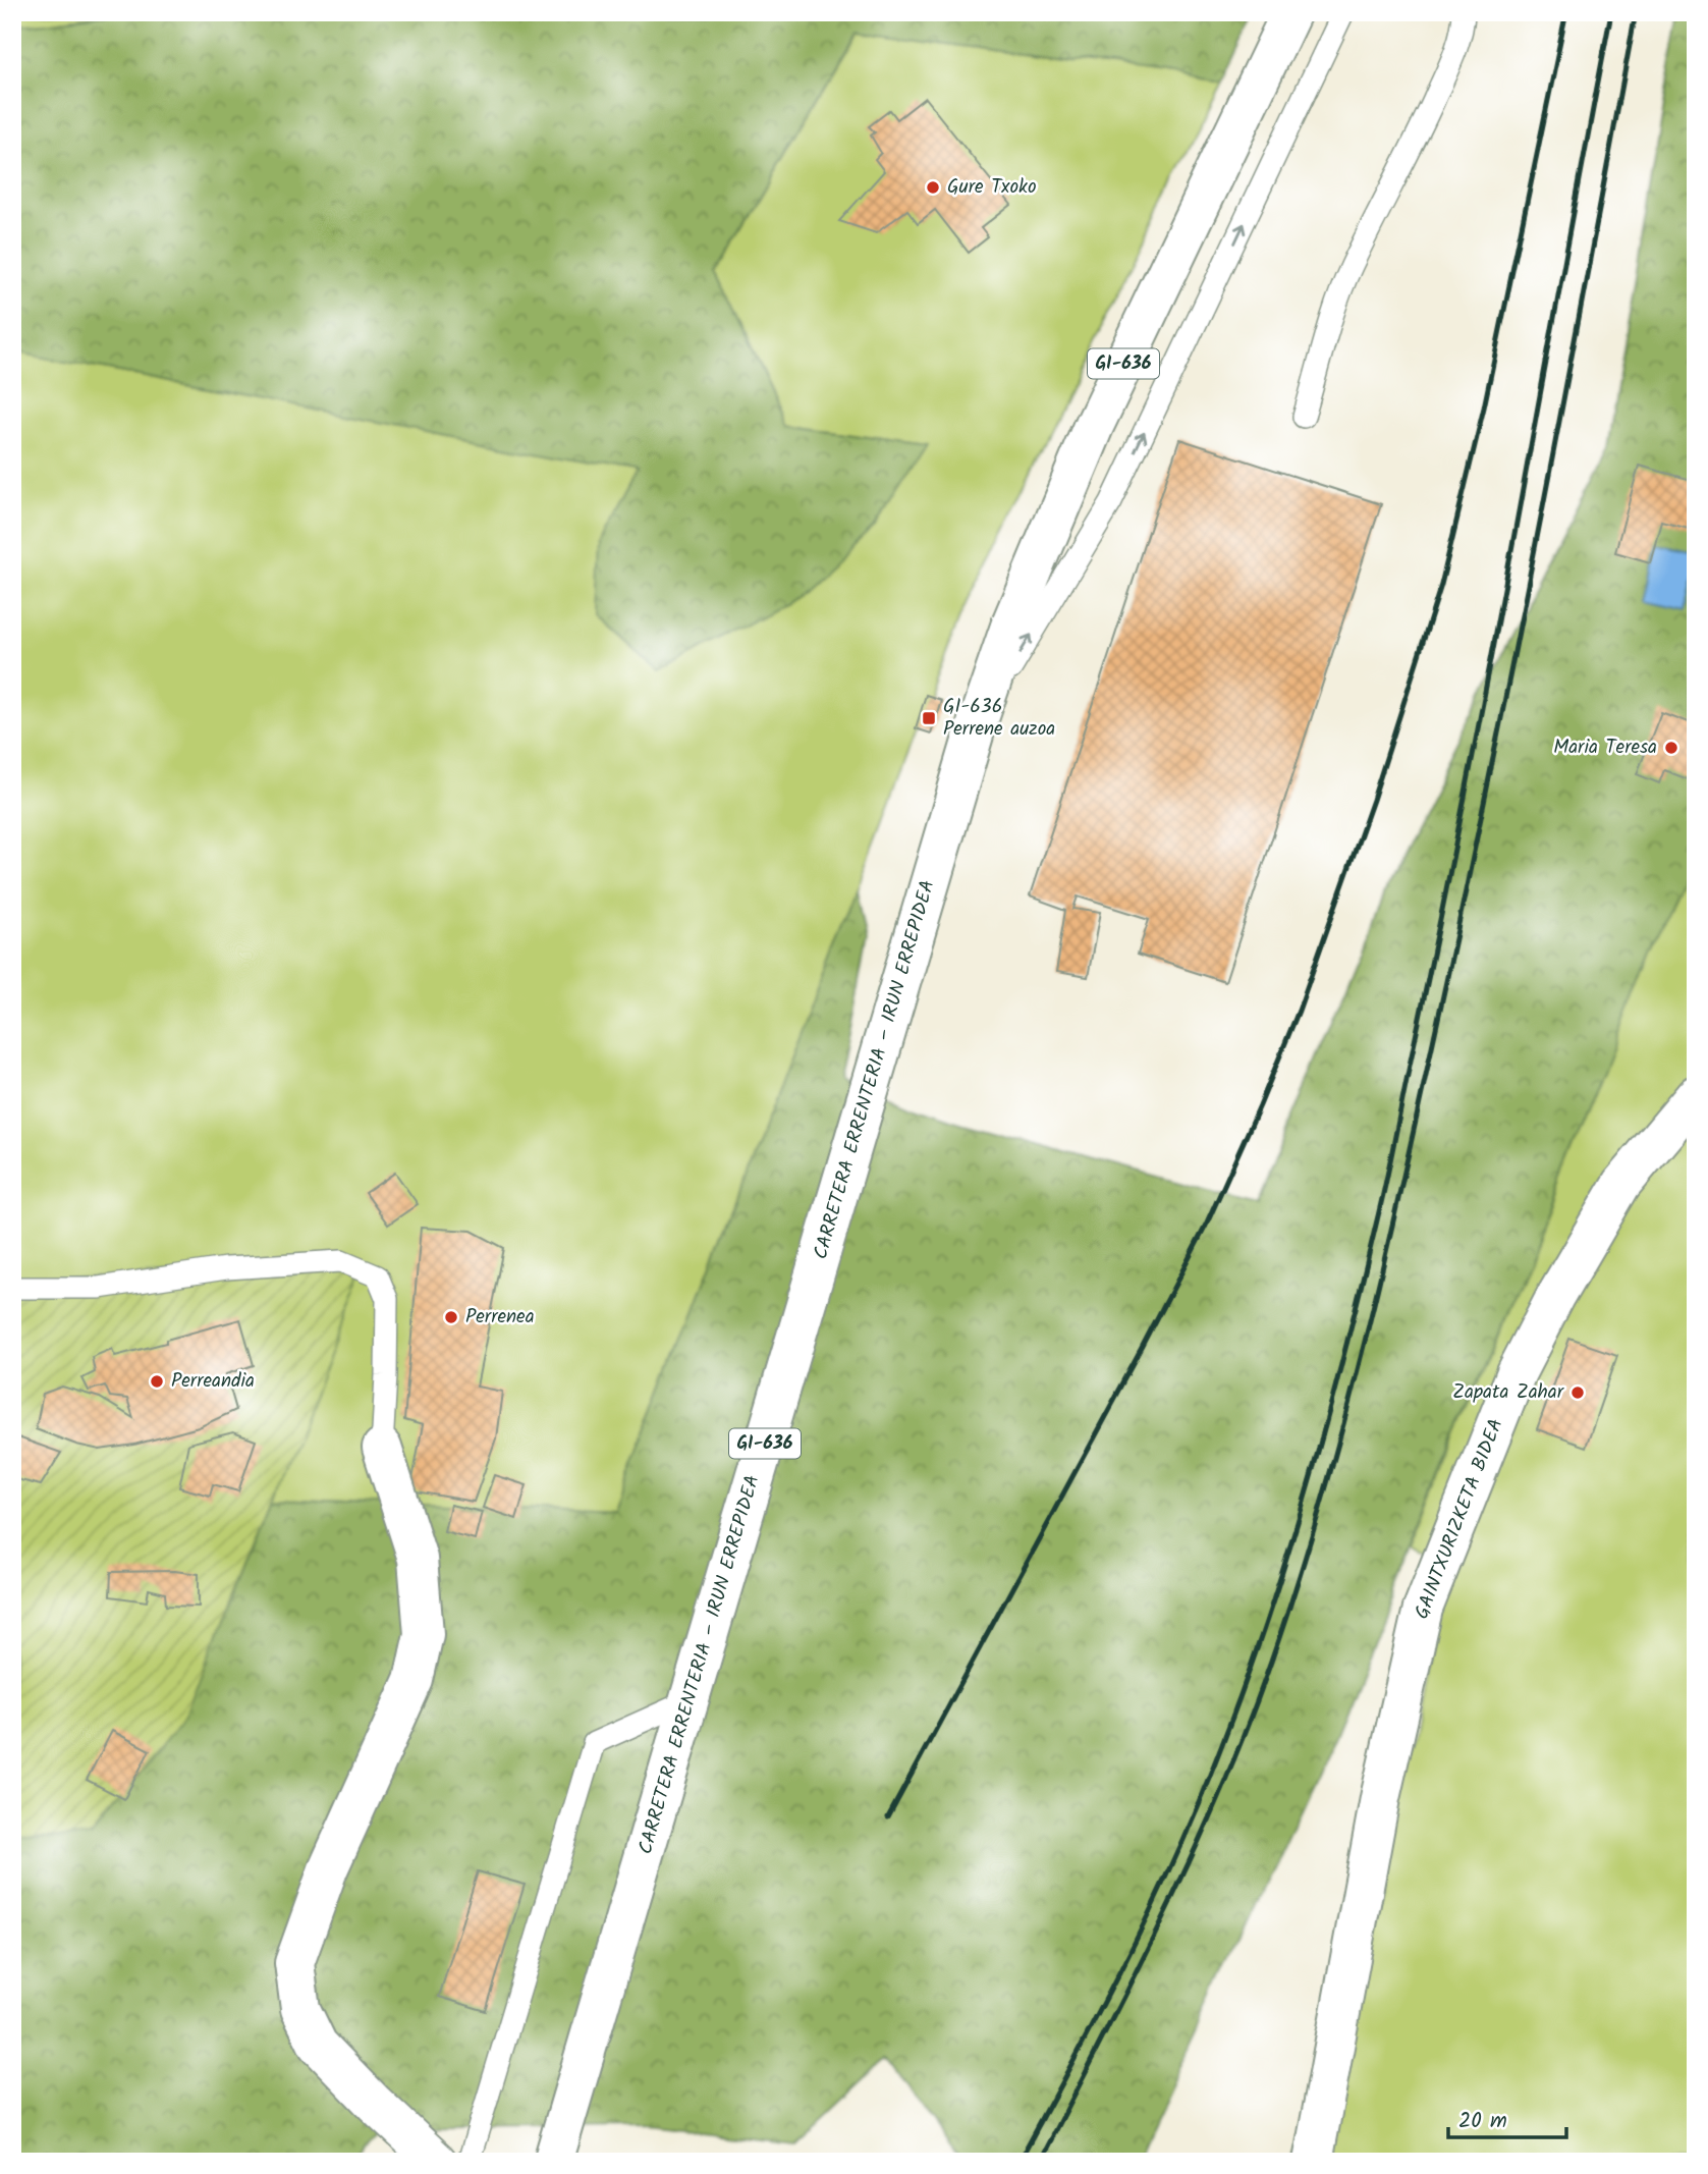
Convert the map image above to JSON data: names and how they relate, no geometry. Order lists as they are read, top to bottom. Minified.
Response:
{"streets":{"main road":["GI-636","CARRETERA ERRENTERIA – IRUN ERREPIDEA","GAINTXURIZKETA BIDEA"]},"places":{"other":["Gure Txoko","Maria Teresa","Perrenea","Perreandia","Zapata Zahar"],"transit":["GI-636 Perrene auzoa"]},"scale_bar":"20 m"}
